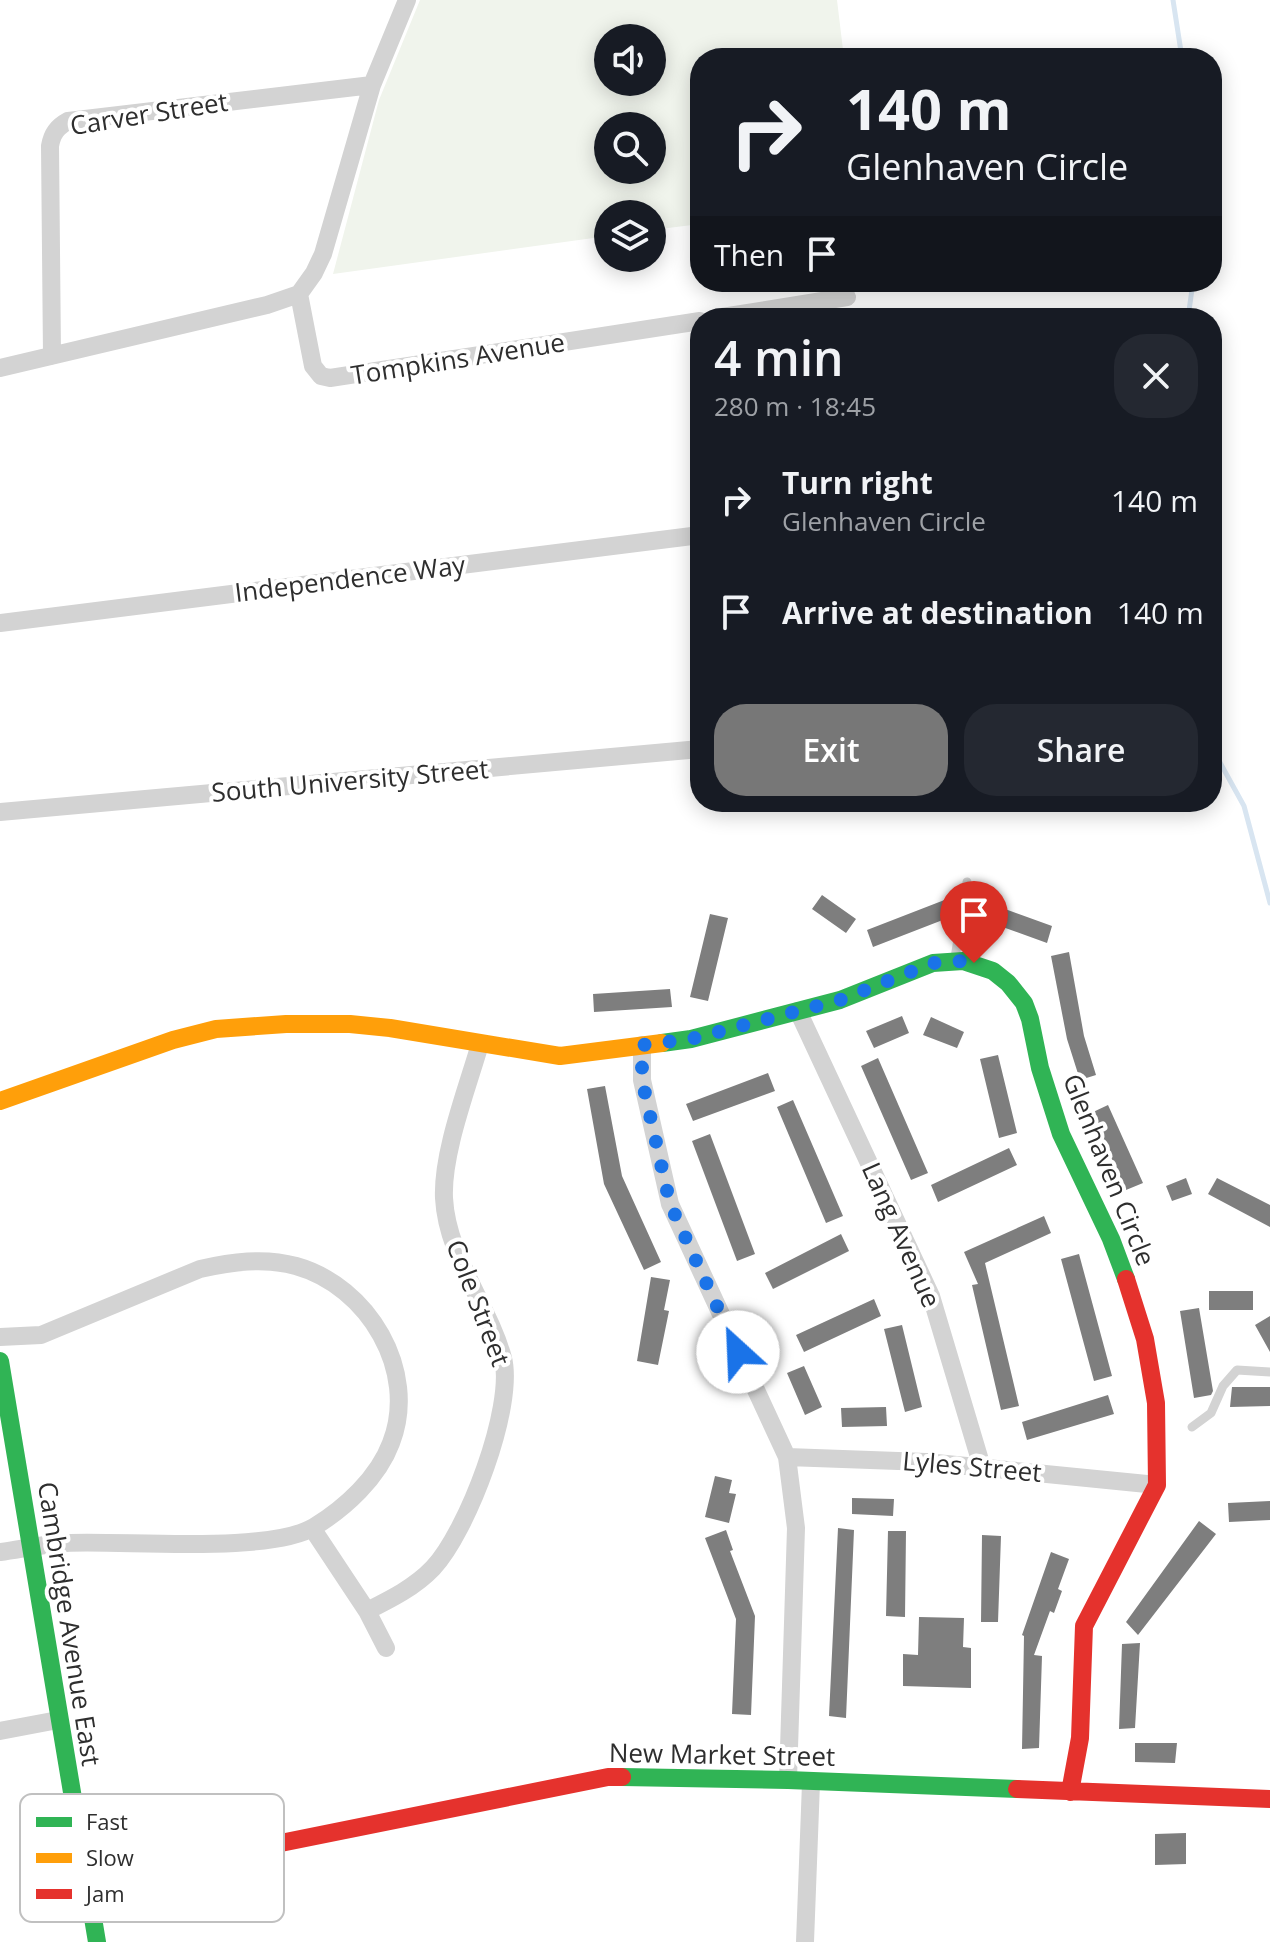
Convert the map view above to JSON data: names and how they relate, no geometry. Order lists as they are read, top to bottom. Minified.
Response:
{"streets":{"street":["Carver Street","Tompkins Avenue","Independence Way","South University Street","Glenhaven Circle","Lang Avenue","Cole Street","Lyles Street","Cambridge Avenue East","New Market Street"]},"crossings":[["Glenhaven Circle","Lang Avenue"],["Glenhaven Circle","Cole Street"],["Glenhaven Circle","Lyles Street"],["Glenhaven Circle","New Market Street"],["Lang Avenue","Lyles Street"]],"legend":["Fast","Slow","Jam"],"page":{"turn":["140 m","Glenhaven Circle"],"then":"Then","heading":["4 min","280 m · 18:45"],"list":[{"name":"Turn right","note":"Glenhaven Circle","value":"140 m"},{"name":"Arrive at destination","value":"140 m"}],"buttons":["Exit","Share"]}}
